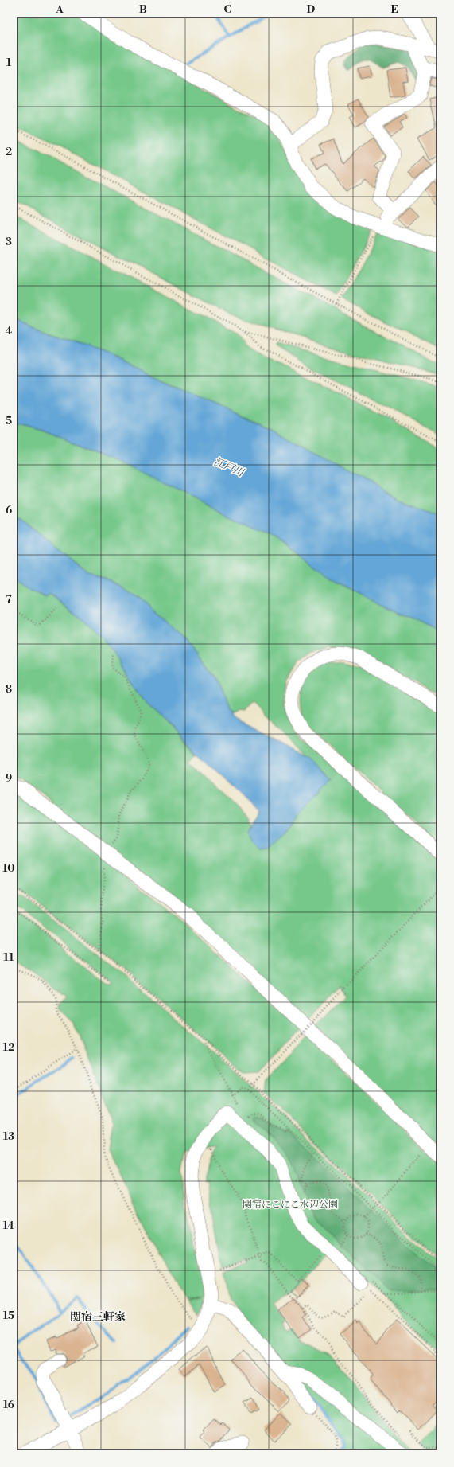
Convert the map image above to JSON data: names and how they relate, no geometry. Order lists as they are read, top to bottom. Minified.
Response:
{"districts":["関宿三軒家"],"water":["江戸川"],"parks":["関宿にこにこ水辺公園"],"grid":{"columns":["A","B","C","D","E"],"rows":["1","2","3","4","5","6","7","8","9","10","11","12","13","14","15","16"]}}
